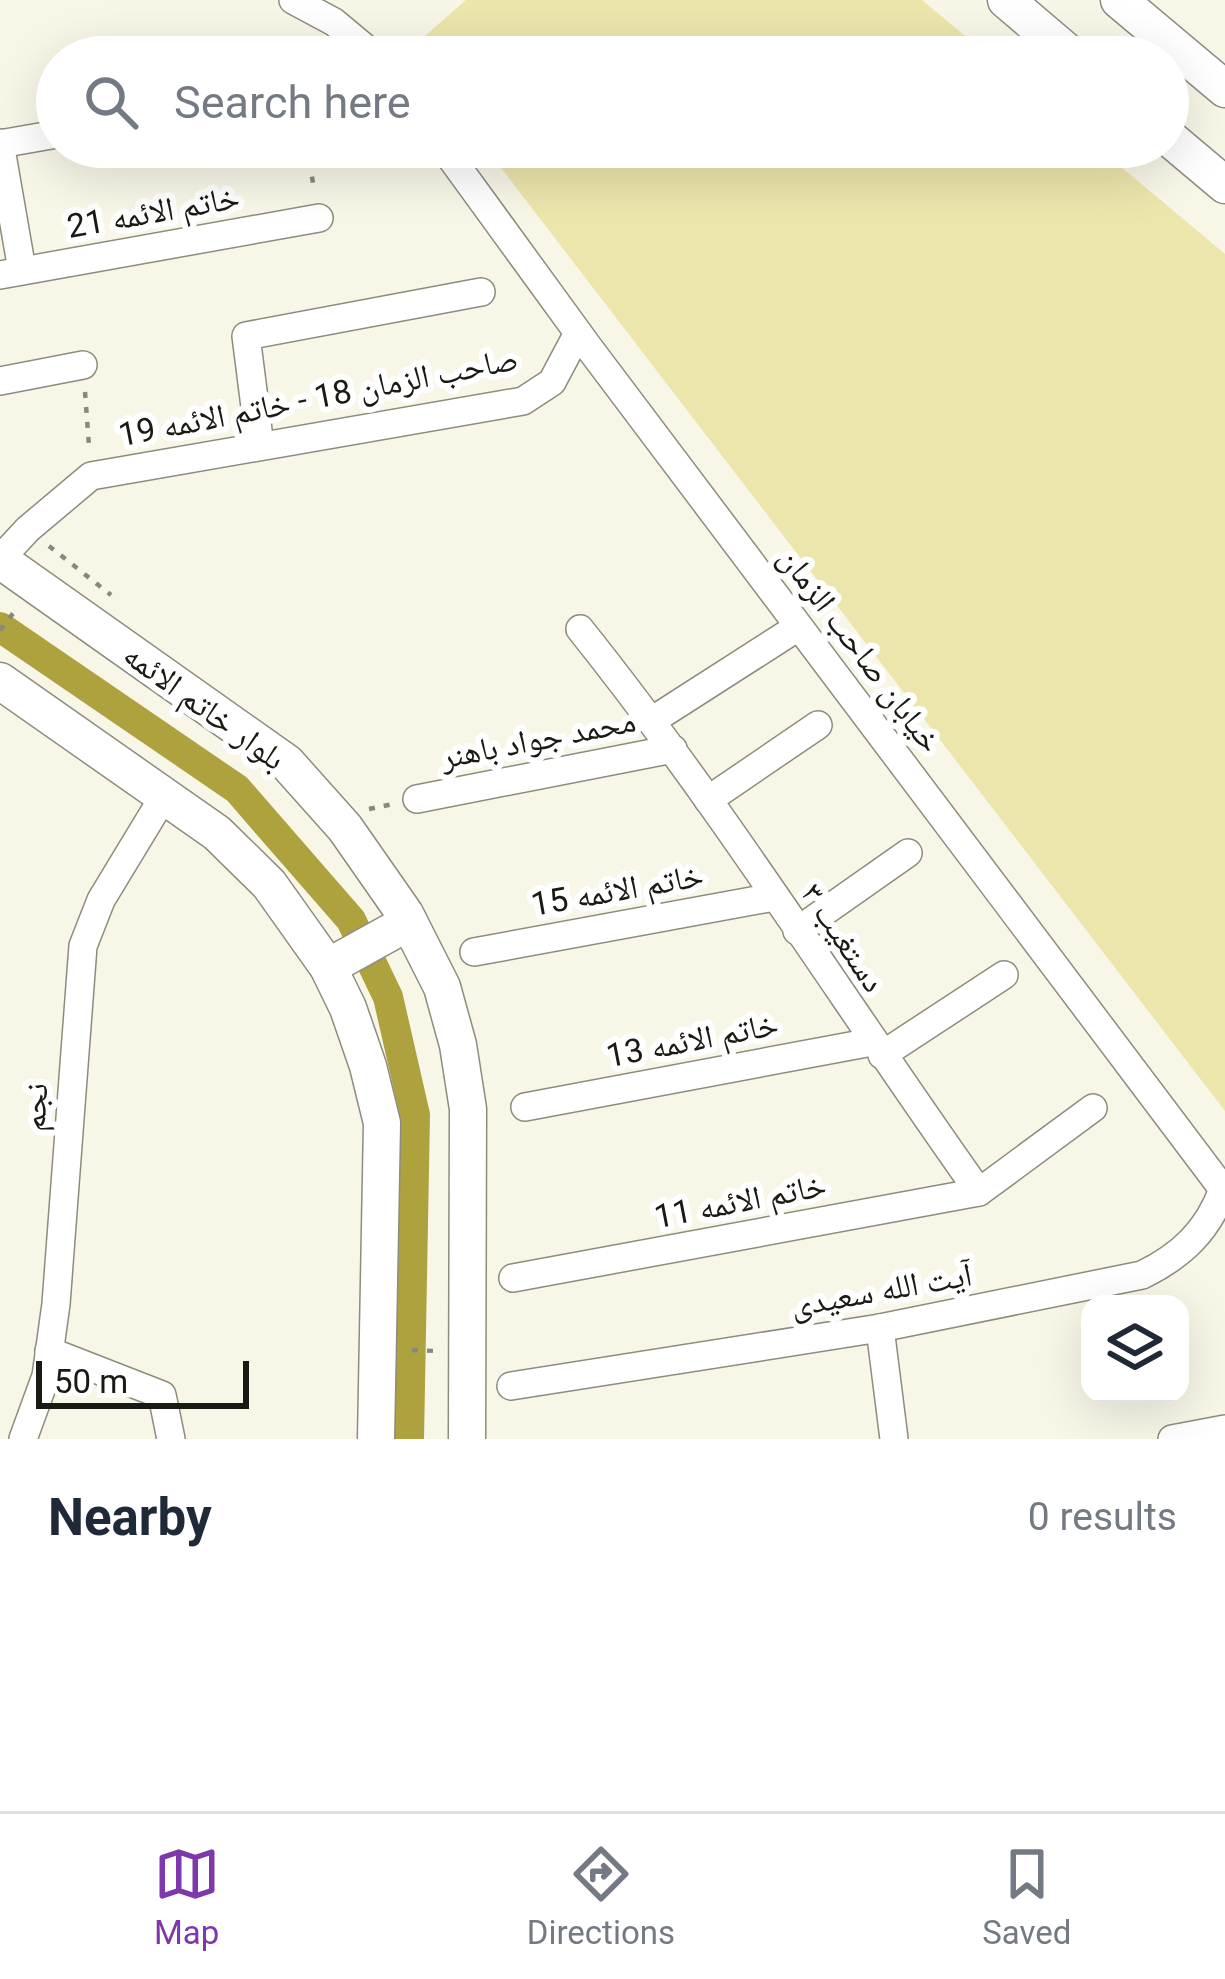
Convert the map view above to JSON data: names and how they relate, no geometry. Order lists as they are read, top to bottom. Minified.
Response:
{"streets":{"main road":["بلوار خاتم الائمه"],"street":["خاتم الائمه 21","صاحب الزمان 18 - خاتم الائمه 19","خیابان صاحب الزمان","محمد جواد باهنر","خاتم الائمه 15","دستغیب ۳","خاتم الائمه 13","نجم","خاتم الائمه 11","آیت الله سعیدی"]},"crossings":[["صاحب الزمان 18 - خاتم الائمه 19","خیابان صاحب الزمان"],["صاحب الزمان 18 - خاتم الائمه 19","بلوار خاتم الائمه"],["خیابان صاحب الزمان","آیت الله سعیدی"],["محمد جواد باهنر","دستغیب ۳"],["خاتم الائمه 15","دستغیب ۳"],["دستغیب ۳","خاتم الائمه 13"],["دستغیب ۳","خاتم الائمه 11"]],"scale_bar":"50 m","page":{"search":"Search here","scale":"50 m","heading":["Nearby","0 results"],"nav":["Map","Directions","Saved"]}}
